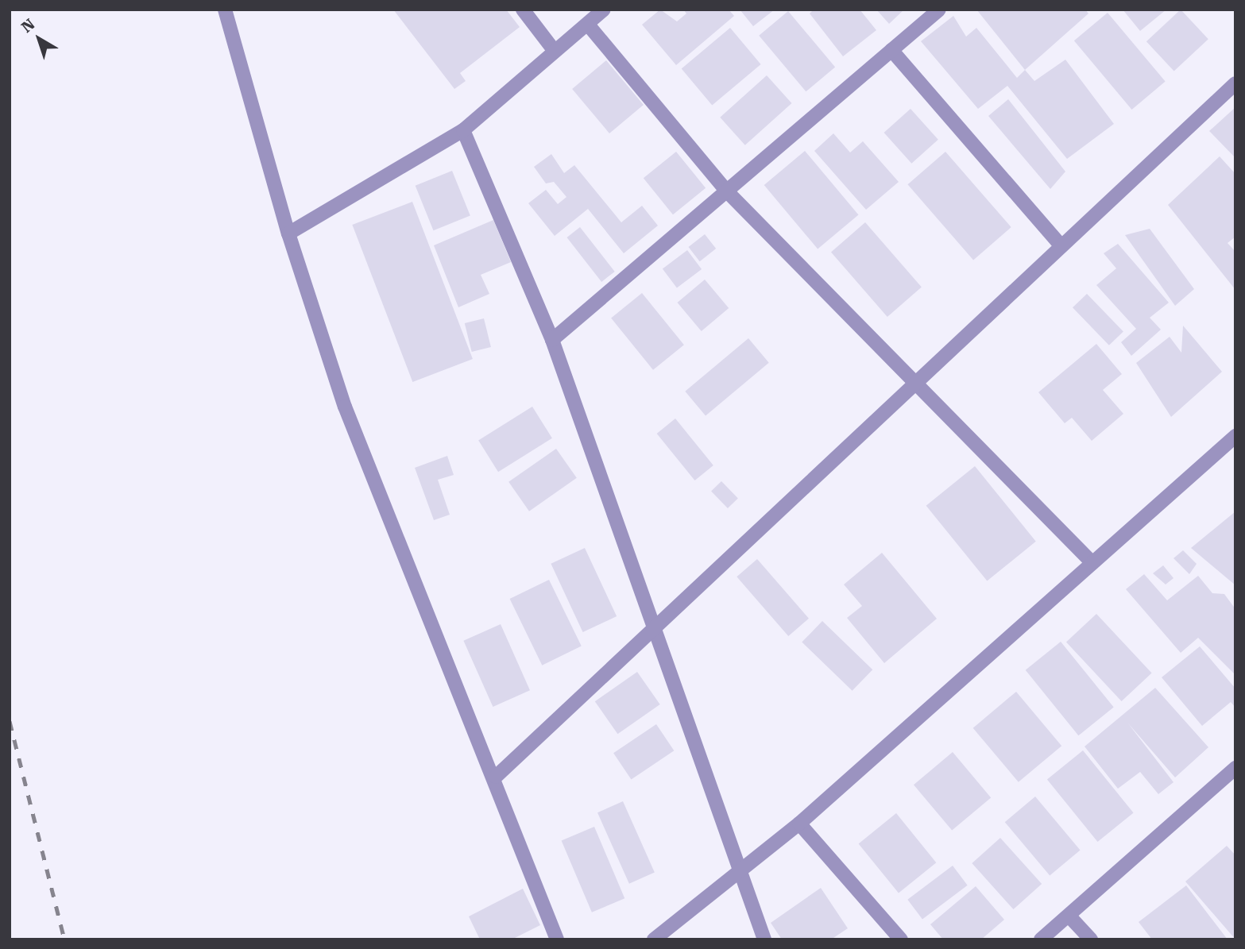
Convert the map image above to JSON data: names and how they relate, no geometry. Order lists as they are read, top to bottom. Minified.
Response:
{"north":"top left"}
